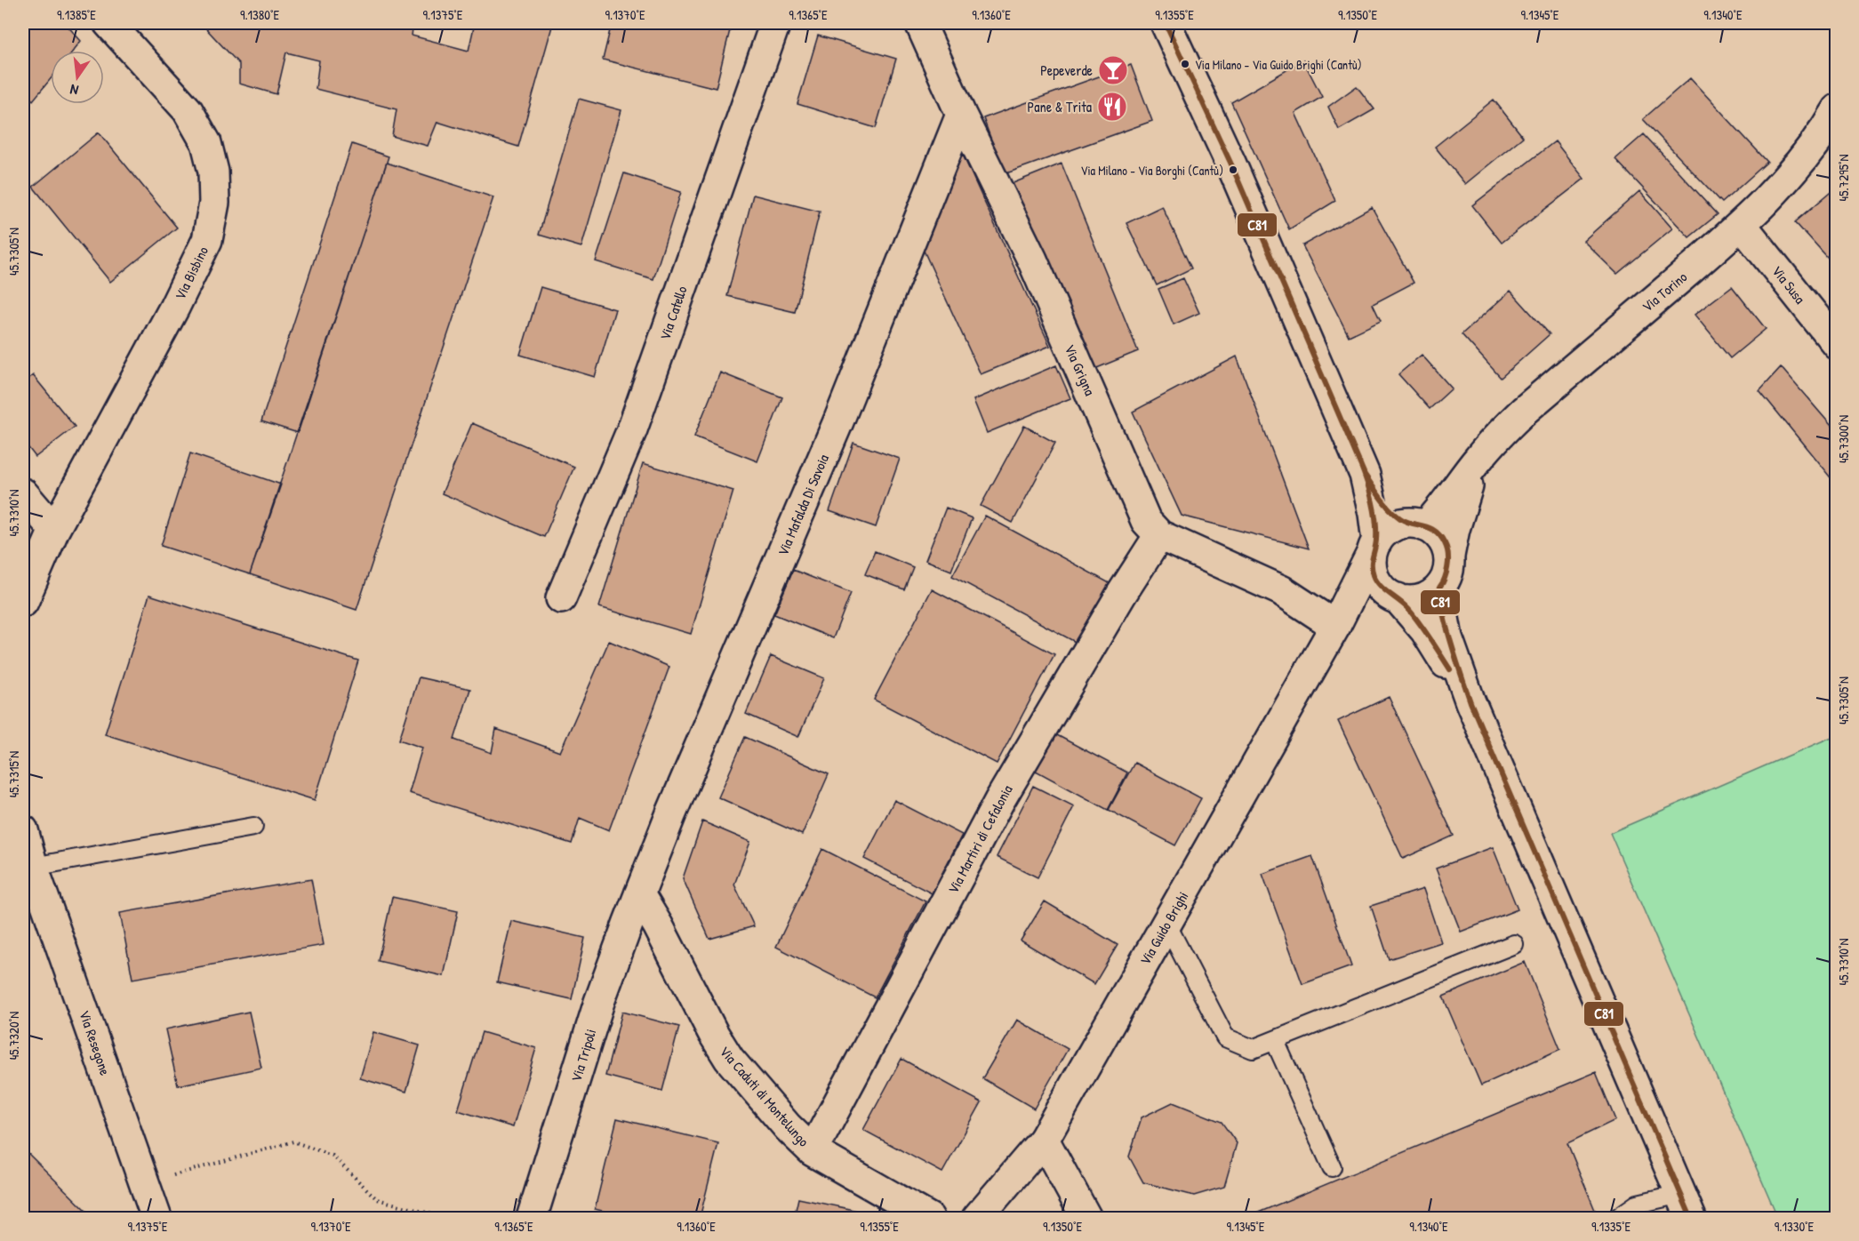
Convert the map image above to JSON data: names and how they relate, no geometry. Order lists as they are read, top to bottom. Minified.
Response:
{"streets":{"street":["Via Bisbino","Via Susa","Via Torino","Via Catello","Via Grigna","Via Mafalda Di Savoia","Via Martiri di Cefalonia","Via Guido Brighi","Via Resegone","Via Tripoli","Via Caduti di Montelungo"]},"crossings":[["Via Susa","Via Torino"],["Via Torino","Via Guido Brighi"],["Via Grigna","Via Mafalda Di Savoia"],["Via Grigna","Via Martiri di Cefalonia"],["Via Grigna","Via Guido Brighi"],["Via Mafalda Di Savoia","Via Tripoli"],["Via Mafalda Di Savoia","Via Caduti di Montelungo"],["Via Martiri di Cefalonia","Via Caduti di Montelungo"],["Via Tripoli","Via Caduti di Montelungo"]],"places":{"other":["Via Milano - Via Guido Brighi (Cantù)","Via Milano - Via Borghi (Cantù)"],"bar":["Pepeverde"],"restaurant":["Pane & Trita"]},"lines":["transit line C81"],"north":"bottom","coordinates":["9.1385°E","9.1380°E","9.1375°E","9.1370°E","9.1365°E","9.1360°E","9.1355°E","9.1350°E","9.1345°E","9.1340°E","45.7295°N","45.7305°N","45.7300°N","45.7310°N","45.7315°N","45.7320°N","9.1335°E","9.1330°E"]}
